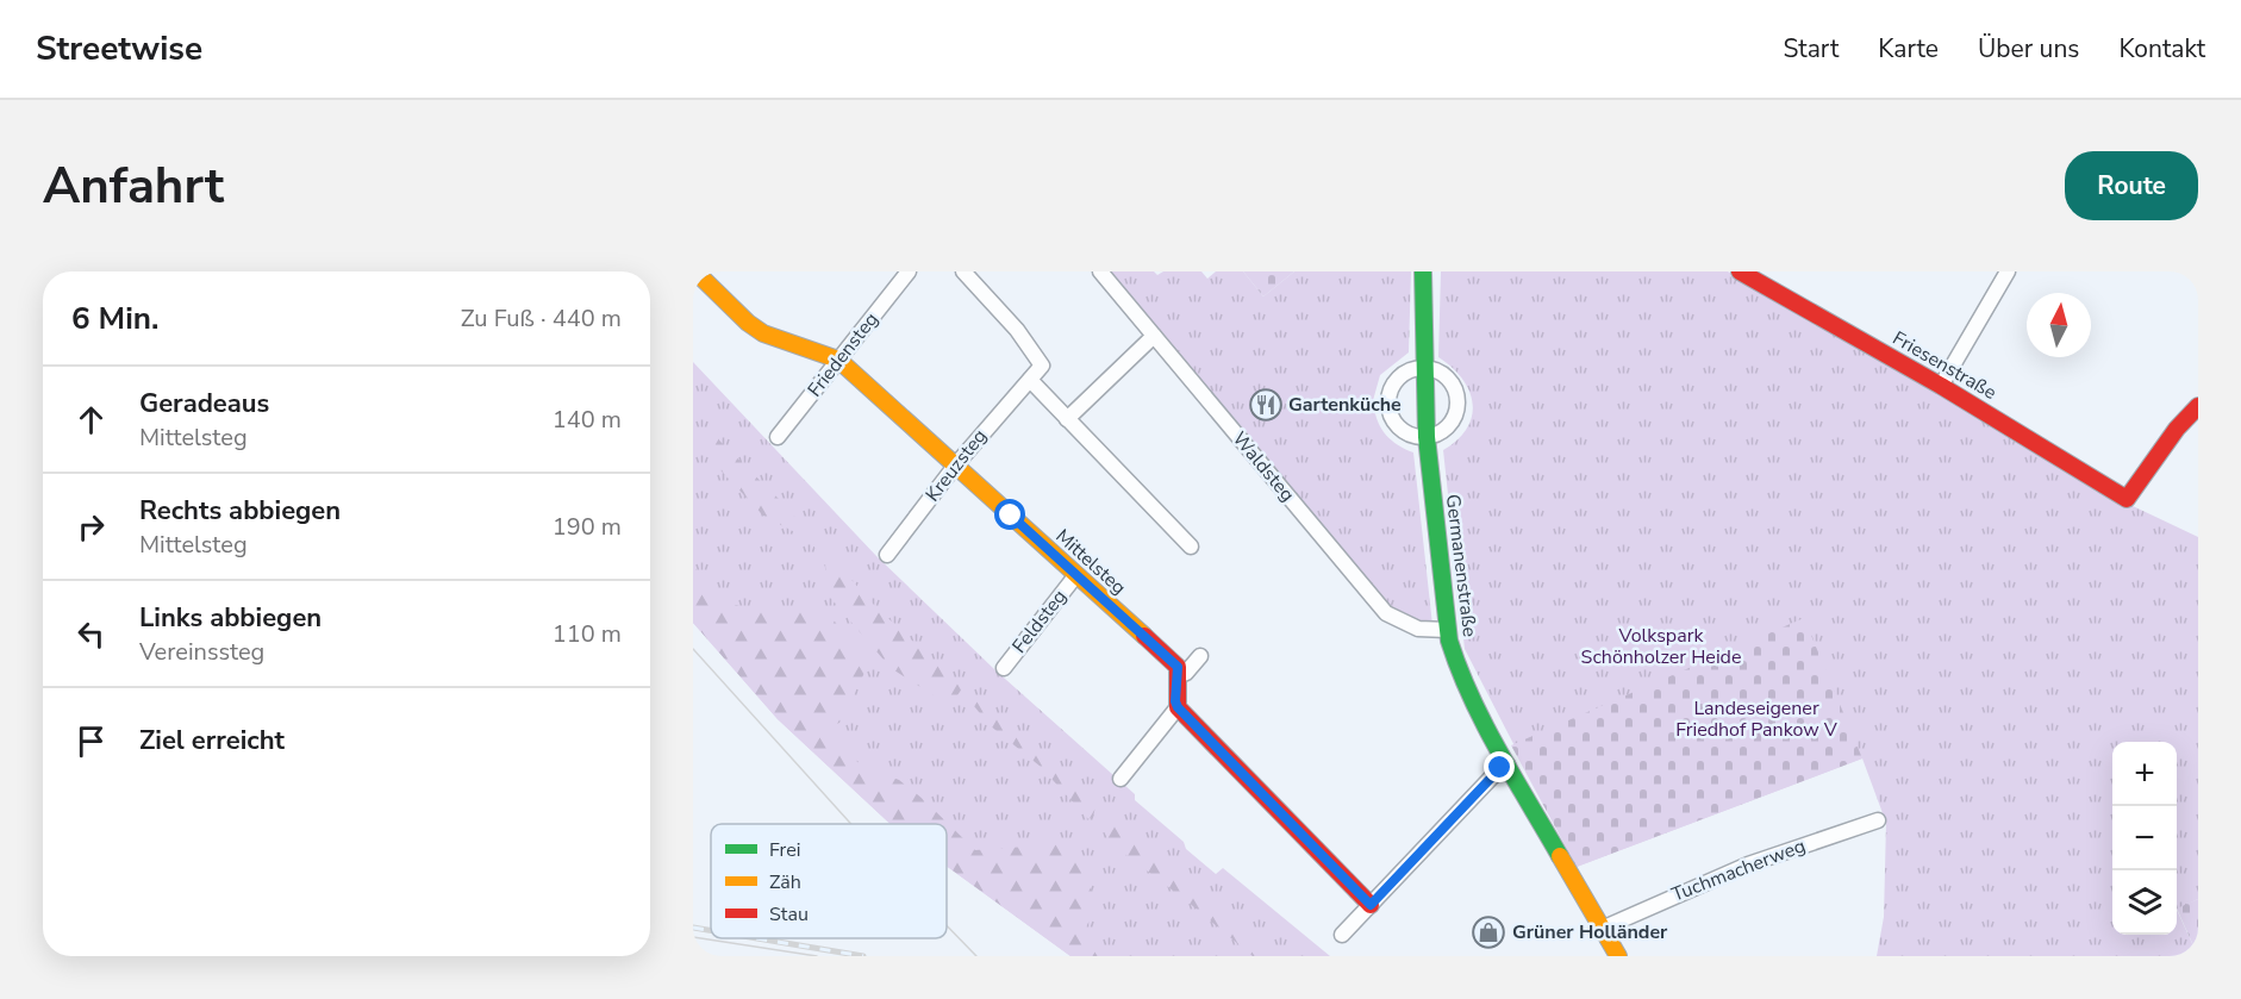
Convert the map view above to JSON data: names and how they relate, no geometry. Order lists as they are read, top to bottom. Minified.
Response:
{"streets":{"street":["Friedensteg","Friesenstraße","Kreuzsteg","Waldsteg","Mittelsteg","Germanenstraße","Feldsteg","Tuchmacherweg"]},"crossings":[["Friedensteg","Mittelsteg"],["Kreuzsteg","Mittelsteg"],["Waldsteg","Germanenstraße"],["Mittelsteg","Feldsteg"],["Germanenstraße","Tuchmacherweg"]],"parks":["Volkspark Schönholzer Heide","Landeseigener Friedhof Pankow V"],"places":{"restaurant":["Gartenküche"],"shop":["Grüner Holländer"]},"legend":["Frei","Zäh","Stau"],"north":"top","page":{"header":"Streetwise","nav":["Start","Karte","Über uns","Kontakt"],"buttons":"Route","title":"Anfahrt","heading":["6 Min.","Zu Fuß · 440 m"],"list":[["Geradeaus","Mittelsteg","140 m"],["Rechts abbiegen","Mittelsteg","190 m"],["Links abbiegen","Vereinssteg","110 m"],"Ziel erreicht"],"map_buttons":["+","−"]}}
